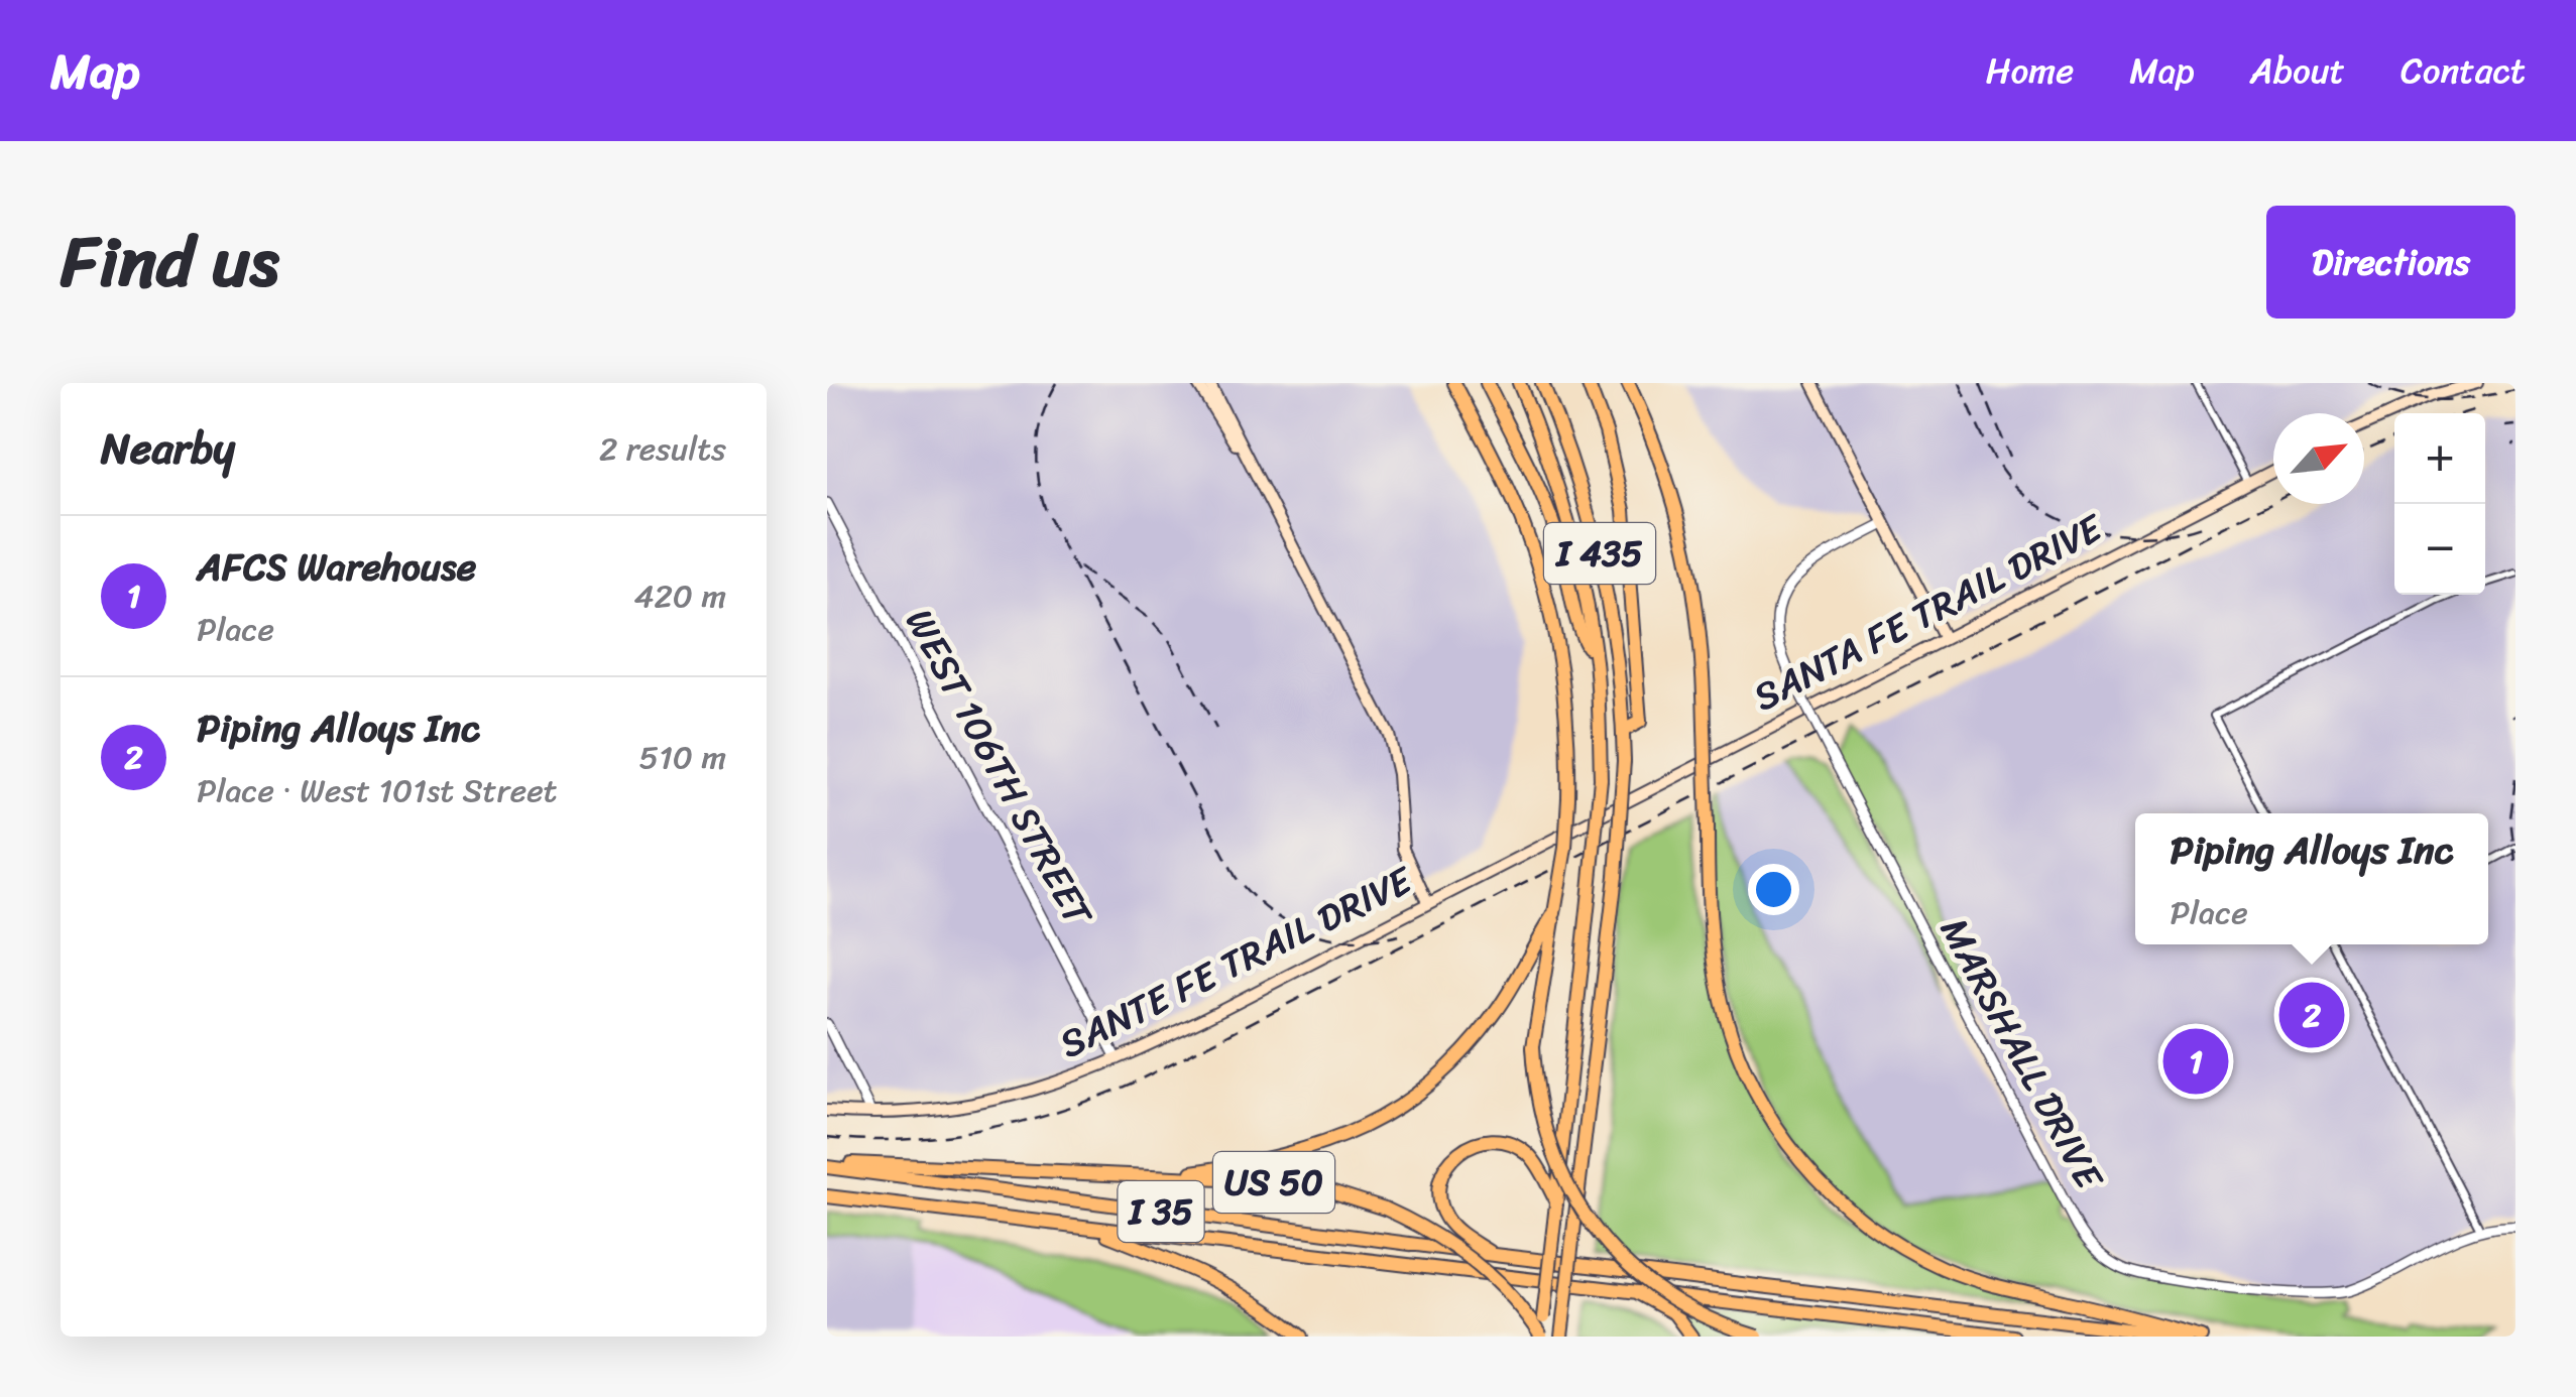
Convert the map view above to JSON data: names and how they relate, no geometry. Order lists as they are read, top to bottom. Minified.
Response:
{"streets":{"highway":["I 435","US 50","I 35"],"main road":["SANTA FE TRAIL DRIVE","SANTE FE TRAIL DRIVE"],"street":["WEST 106TH STREET","MARSHALL DRIVE"]},"crossings":[["I 435","US 50"],["SANTA FE TRAIL DRIVE","SANTE FE TRAIL DRIVE"],["WEST 106TH STREET","SANTE FE TRAIL DRIVE"],["US 50","I 35"]],"north":"top right","page":{"header":"Map","nav":["Home","Map","About","Contact"],"title":"Find us","buttons":"Directions","heading":["Nearby","2 results"],"map_buttons":["+","−"],"list":[{"mark":"1","name":"AFCS Warehouse","note":"Place","value":"420 m"},{"mark":"2","name":"Piping Alloys Inc","note":"Place · West 101st Street","value":"510 m"}],"popup":["Piping Alloys Inc","Place"],"pins":["2","1"]}}
